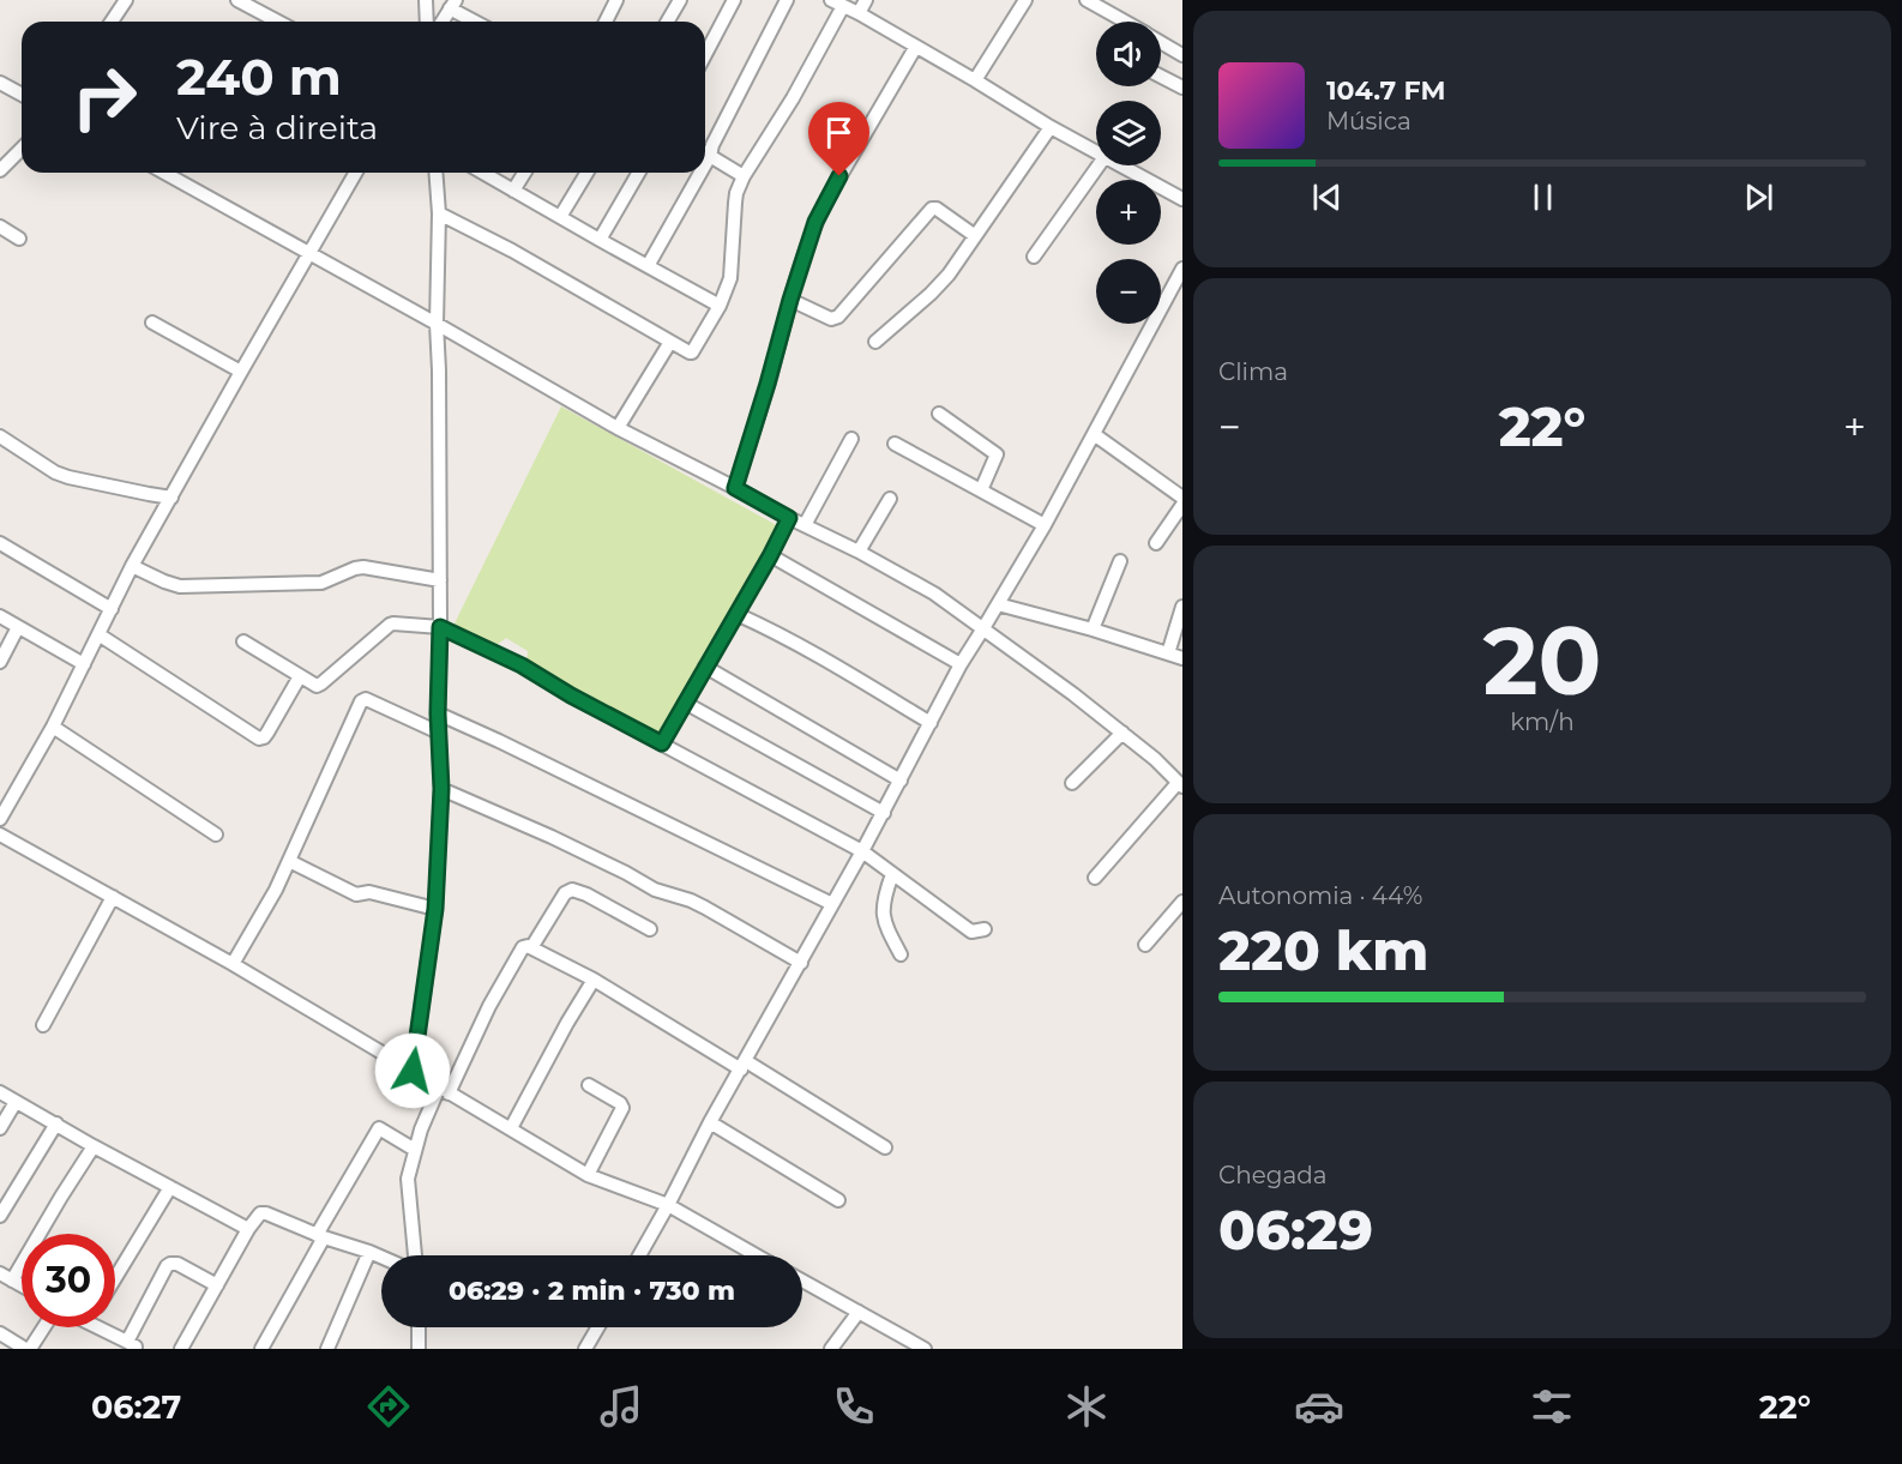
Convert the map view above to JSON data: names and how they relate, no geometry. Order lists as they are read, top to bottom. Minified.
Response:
{"page":{"map_buttons":["+","−"],"turn":["240 m","Vire à direita"],"song":["104.7 FM","Música"],"tile":["Clima",["20","km/h"],["Autonomia · 44%","220 km"],["Chegada","06:29"]],"heat":["−","22°","+"],"limit":"30","trip":"06:29 · 2 min · 730 m","tabs":["06:27","22°"]}}
